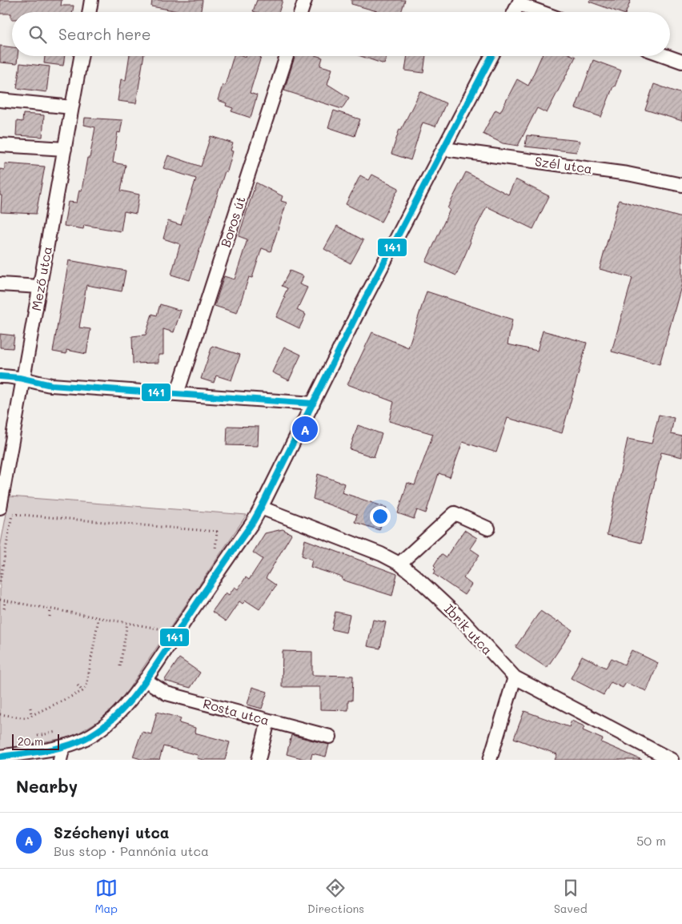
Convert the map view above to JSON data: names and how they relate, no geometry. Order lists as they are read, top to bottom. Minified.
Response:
{"streets":{"street":["Szél utca","Boros út","Mező utca","Ibrik utca","Rosta utca"]},"lines":["transit line 141"],"scale_bar":"20 m","page":{"search":"Search here","pins":"A","scale":"20 m","heading":"Nearby","list":[{"mark":"A","name":"Széchenyi utca","note":"Bus stop · Pannónia utca","value":"50 m"}],"nav":["Map","Directions","Saved"]}}
